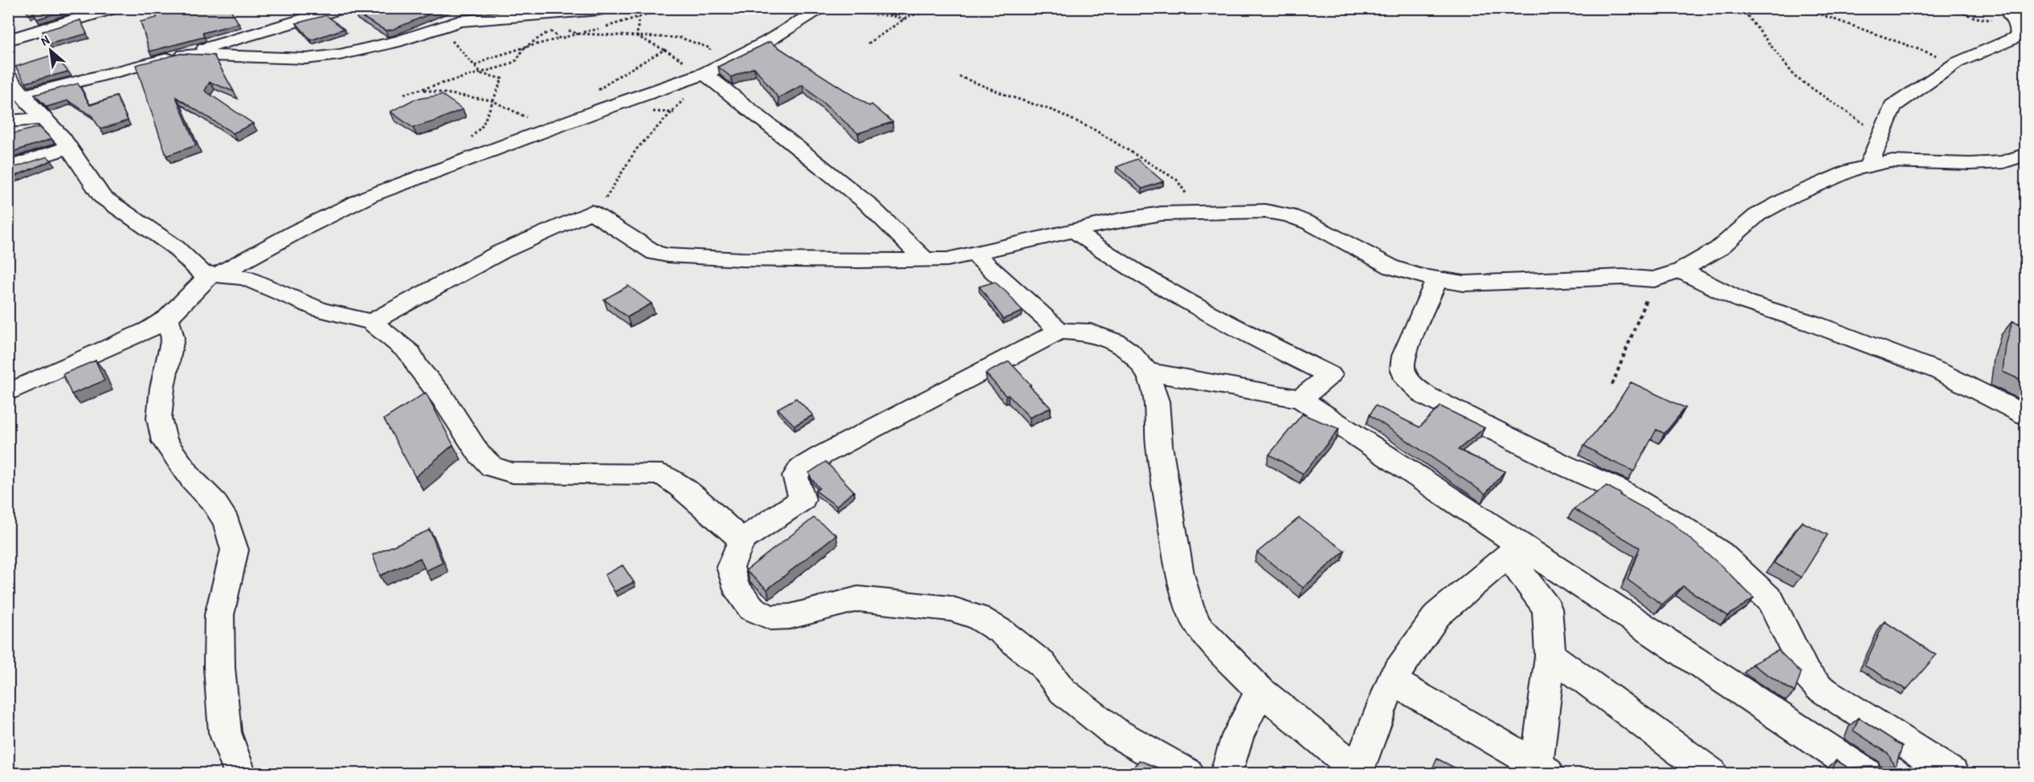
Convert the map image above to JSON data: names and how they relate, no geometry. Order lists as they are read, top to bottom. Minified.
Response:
{"north":"top left"}
